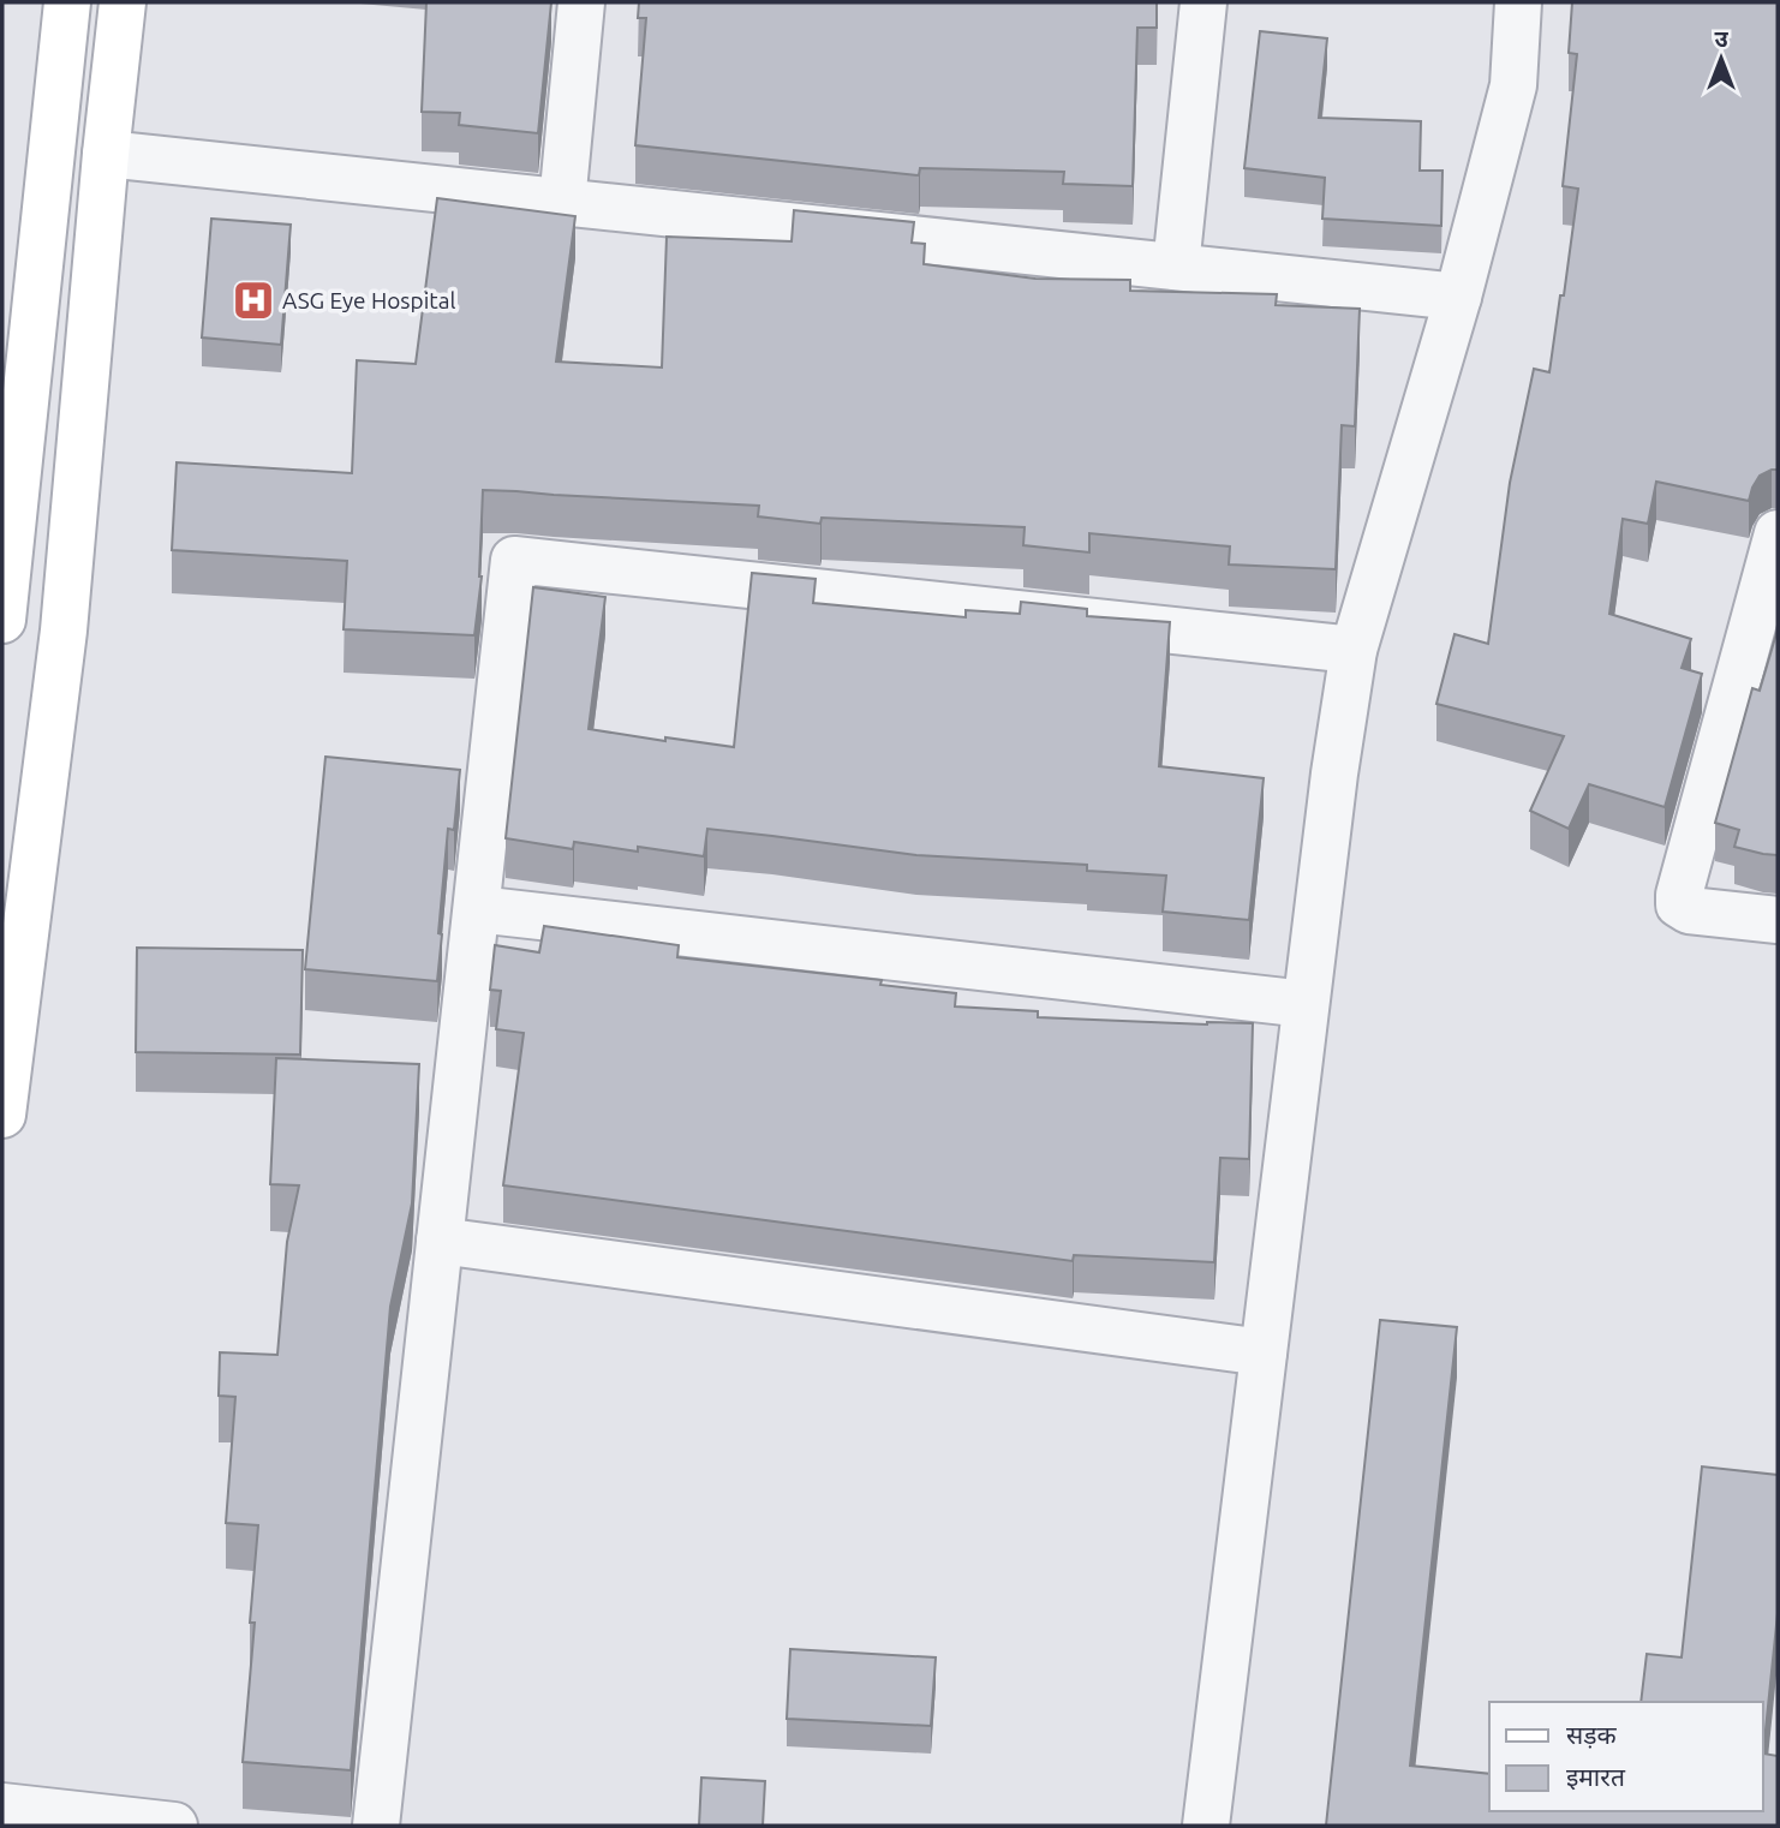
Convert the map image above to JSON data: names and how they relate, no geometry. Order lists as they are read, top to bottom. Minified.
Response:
{"places":{"hospital":["ASG Eye Hospital"]},"legend":["सड़क","इमारत"],"north":"top"}
